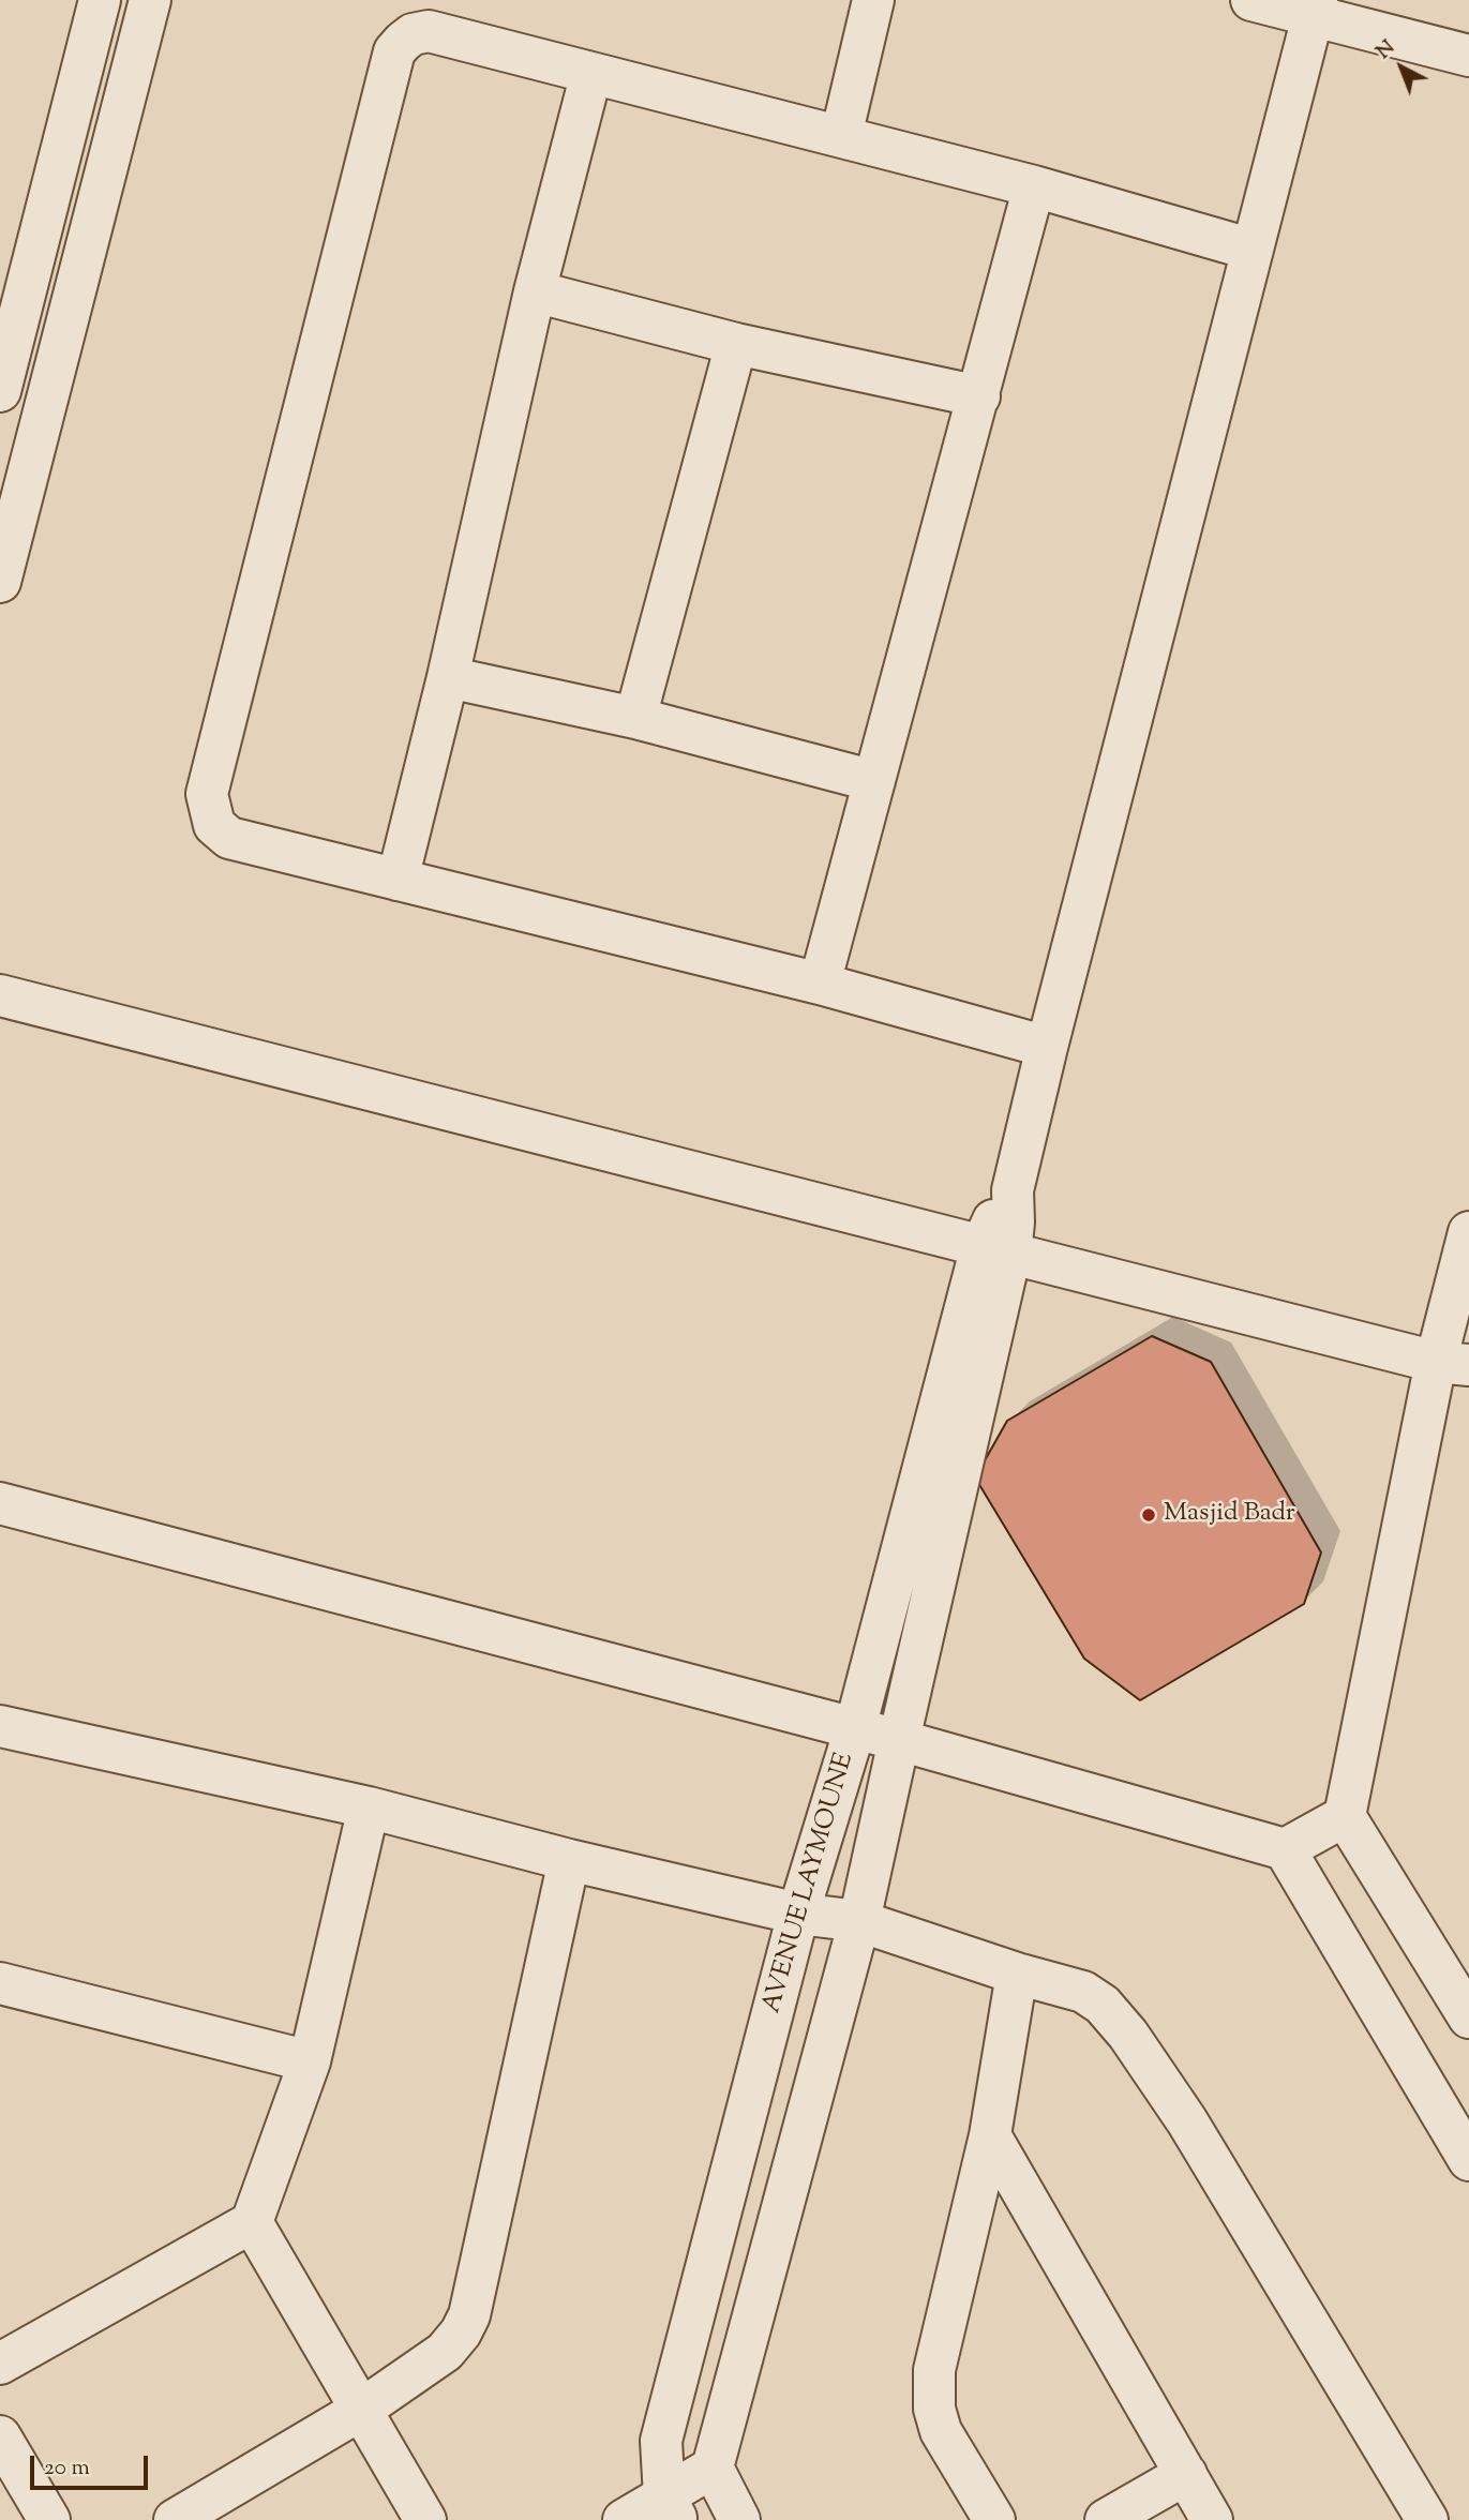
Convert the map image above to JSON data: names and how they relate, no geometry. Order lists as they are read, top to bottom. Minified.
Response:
{"streets":{"street":["AVENUE LAYMOUNE"]},"places":["Masjid Badr"],"scale_bar":"20 m","north":"top left"}
